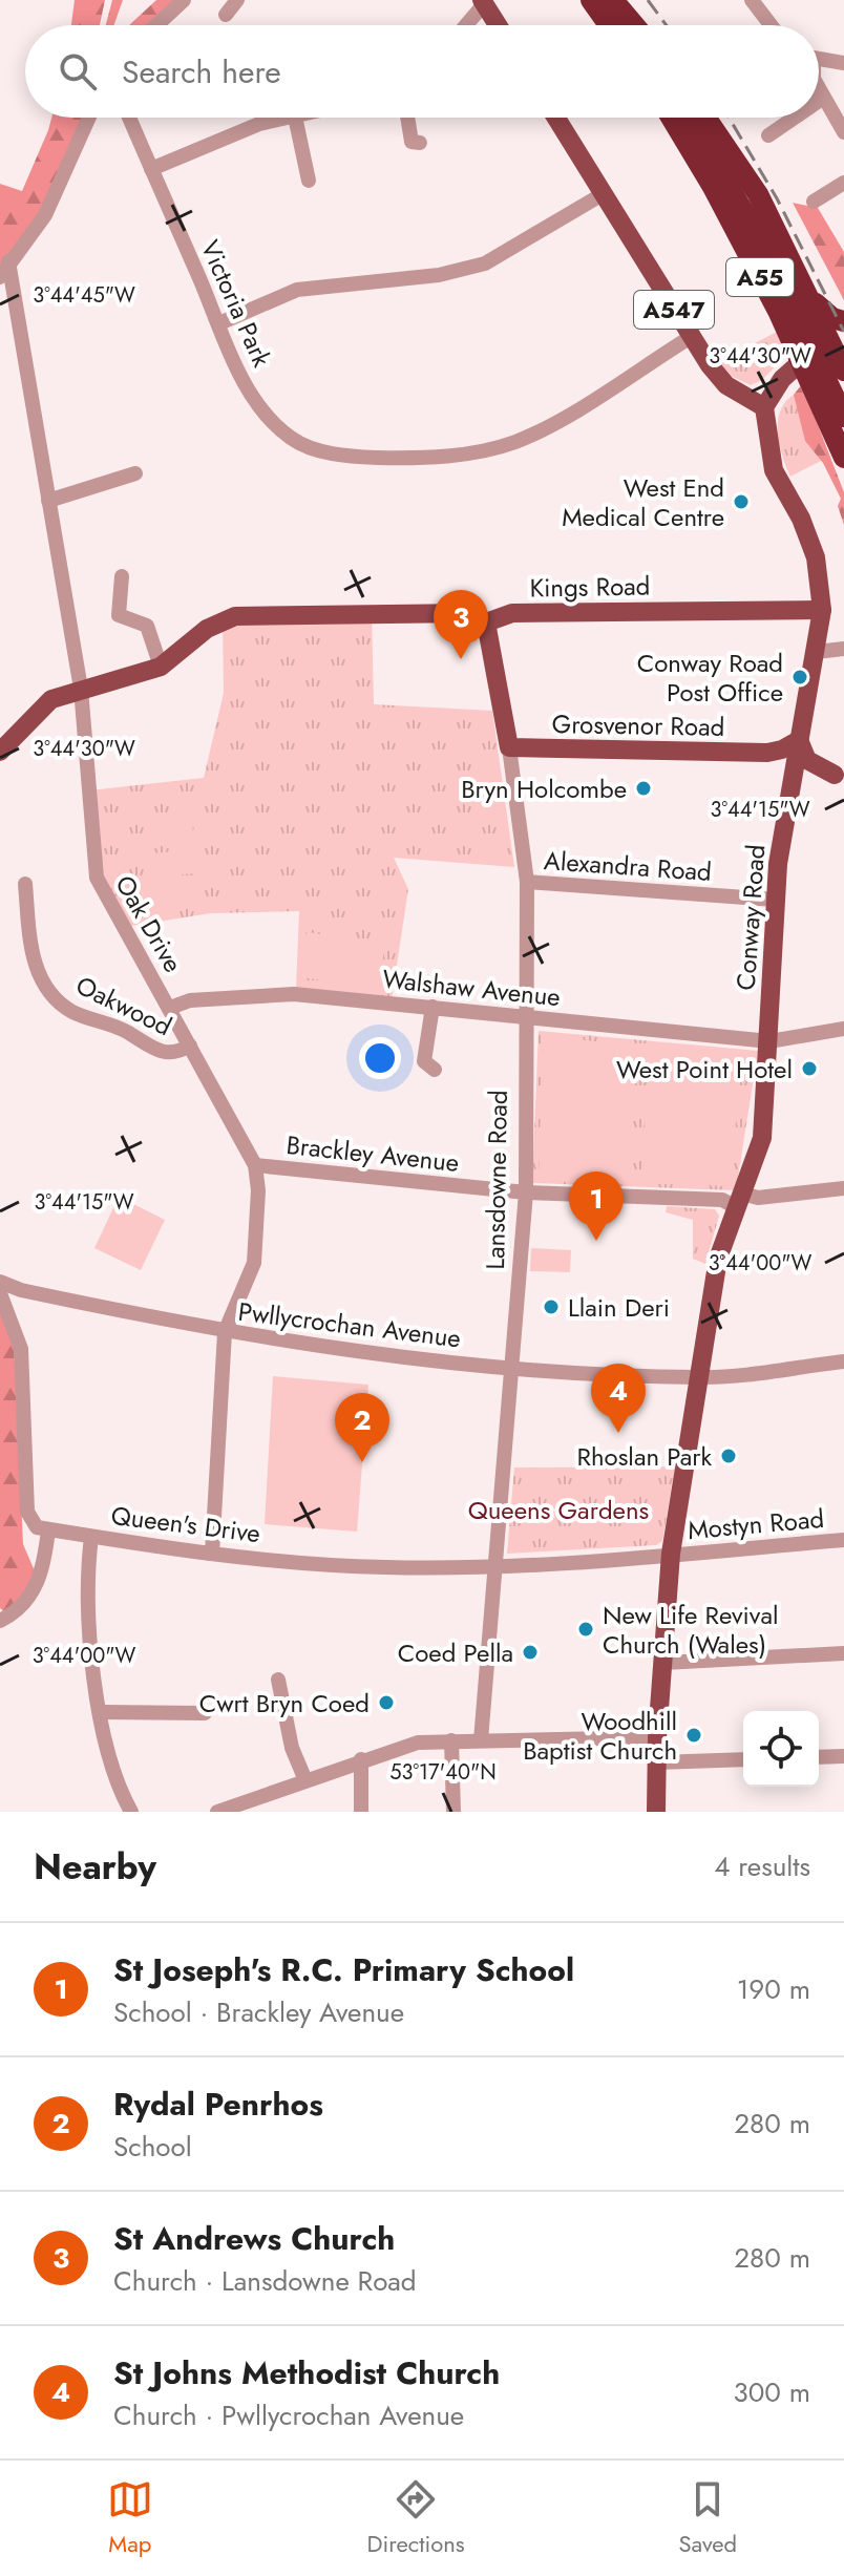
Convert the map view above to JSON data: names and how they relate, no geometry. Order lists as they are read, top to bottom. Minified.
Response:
{"streets":{"highway":["A55"],"main road":["A547","Kings Road","Grosvenor Road","Conway Road","Lansdowne Road"],"street":["Victoria Park","Alexandra Road","Oak Drive","Walshaw Avenue","Oakwood","Brackley Avenue","Pwllycrochan Avenue","Queen's Drive","Mostyn Road"]},"crossings":[["Victoria Park","A547"],["A547","Conway Road"],["Kings Road","Conway Road"],["Kings Road","Oak Drive"],["Kings Road","Lansdowne Road"],["Grosvenor Road","Conway Road"],["Grosvenor Road","Lansdowne Road"],["Alexandra Road","Conway Road"],["Alexandra Road","Lansdowne Road"],["Conway Road","Walshaw Avenue"],["Conway Road","Brackley Avenue"],["Conway Road","Pwllycrochan Avenue"],["Conway Road","Queen's Drive"],["Conway Road","Mostyn Road"],["Oak Drive","Walshaw Avenue"],["Oak Drive","Oakwood"],["Oak Drive","Brackley Avenue"],["Oak Drive","Pwllycrochan Avenue"],["Oak Drive","Queen's Drive"],["Walshaw Avenue","Lansdowne Road"],["Brackley Avenue","Lansdowne Road"],["Lansdowne Road","Pwllycrochan Avenue"],["Lansdowne Road","Queen's Drive"],["Queen's Drive","Mostyn Road"]],"parks":["Queens Gardens"],"places":["West End Medical Centre","Conway Road Post Office","Bryn Holcombe","West Point Hotel","Llain Deri","Rhoslan Park","New Life Revival Church (Wales)","Coed Pella","Cwrt Bryn Coed","Woodhill Baptist Church"],"page":{"search":"Search here","pins":["3","1","4","2"],"heading":["Nearby","4 results"],"list":[{"mark":"1","name":"St Joseph's R.C. Primary School","note":"School · Brackley Avenue","value":"190 m"},{"mark":"2","name":"Rydal Penrhos","note":"School","value":"280 m"},{"mark":"3","name":"St Andrews Church","note":"Church · Lansdowne Road","value":"280 m"},{"mark":"4","name":"St Johns Methodist Church","note":"Church · Pwllycrochan Avenue","value":"300 m"}],"nav":["Map","Directions","Saved"]},"coordinates":["3°44'45\"W","3°44'30\"W","3°44'15\"W","3°44'00\"W","53°17'40\"N"]}
